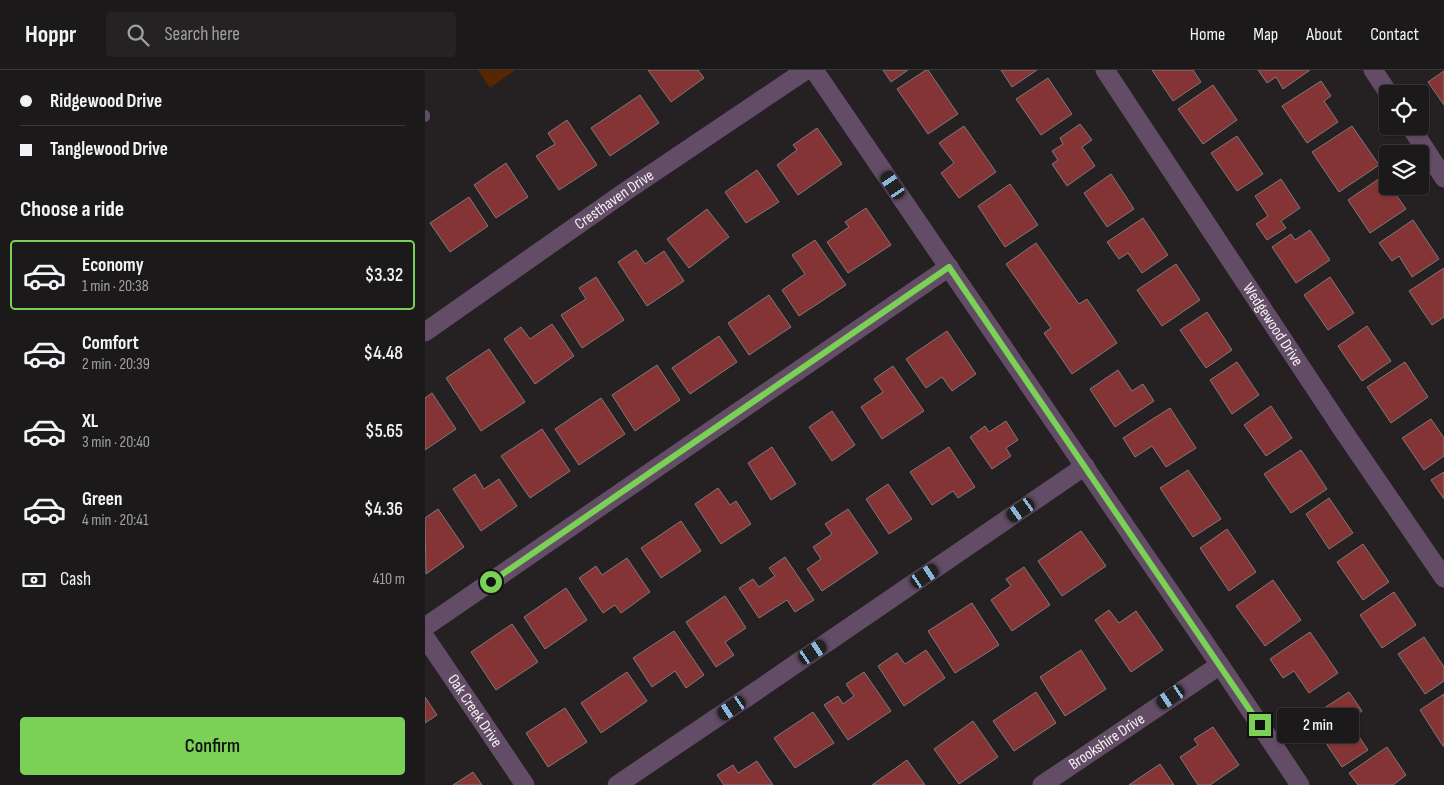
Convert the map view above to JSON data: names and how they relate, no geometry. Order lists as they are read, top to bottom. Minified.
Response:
{"streets":{"street":["Cresthaven Drive","Wedgewood Drive","Oak Creek Drive","Brookshire Drive"]},"page":{"header":"Hoppr","search":"Search here","nav":["Home","Map","About","Contact"],"banner":["Ridgewood Drive","Tanglewood Drive"],"heading":"Choose a ride","list":[{"name":"Economy","note":"1 min · 20:38","value":"$3.32"},{"name":"Comfort","note":"2 min · 20:39","value":"$4.48"},{"name":"XL","note":"3 min · 20:40","value":"$5.65"},{"name":"Green","note":"4 min · 20:41","value":"$4.36"}],"pay":["Cash","410 m"],"buttons":"Confirm","bubble":"2 min"}}
